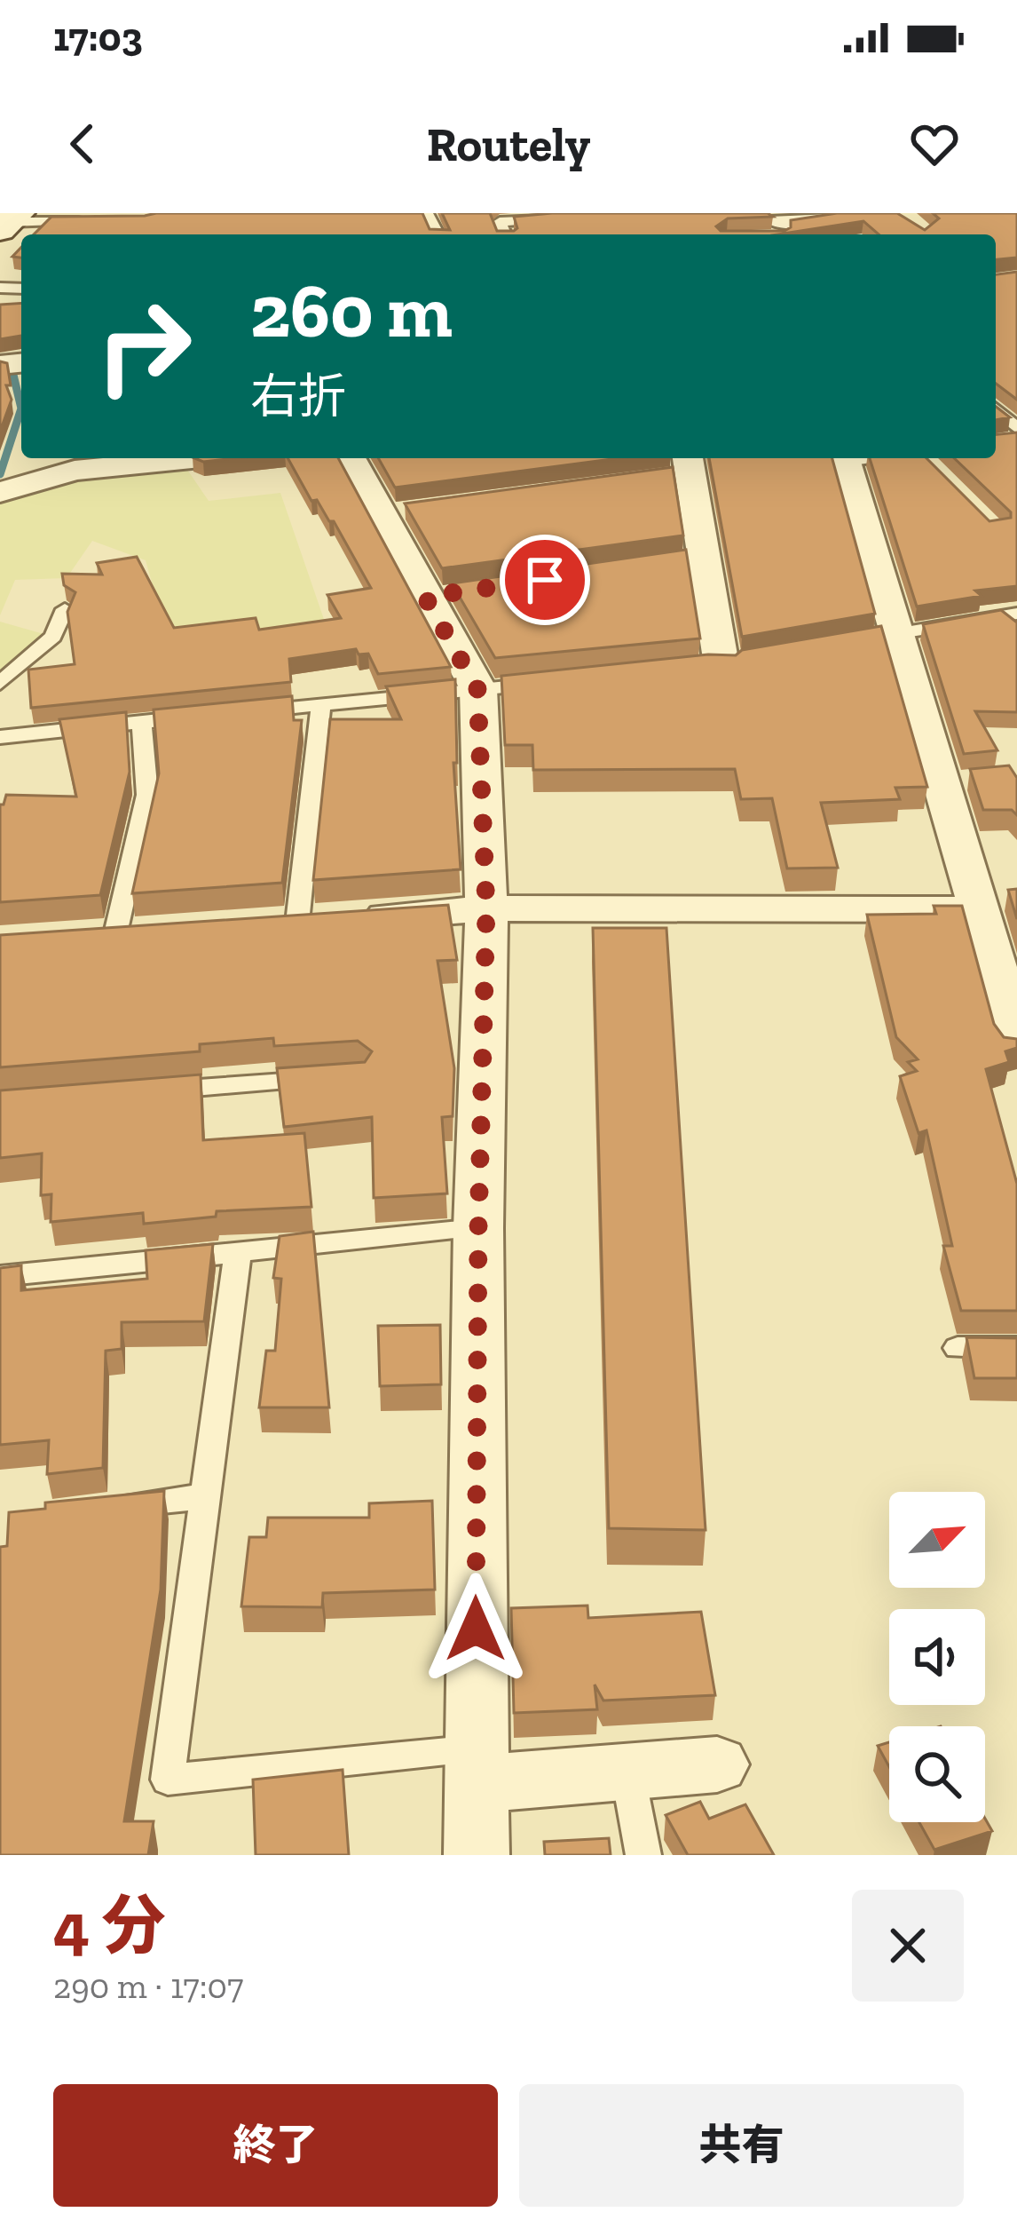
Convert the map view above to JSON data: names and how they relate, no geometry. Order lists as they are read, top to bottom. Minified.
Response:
{"north":"top right","page":{"status":"17:03","header":"Routely","turn":["260 m","右折"],"heading":["4 分","290 m · 17:07"],"buttons":["終了","共有"]}}
